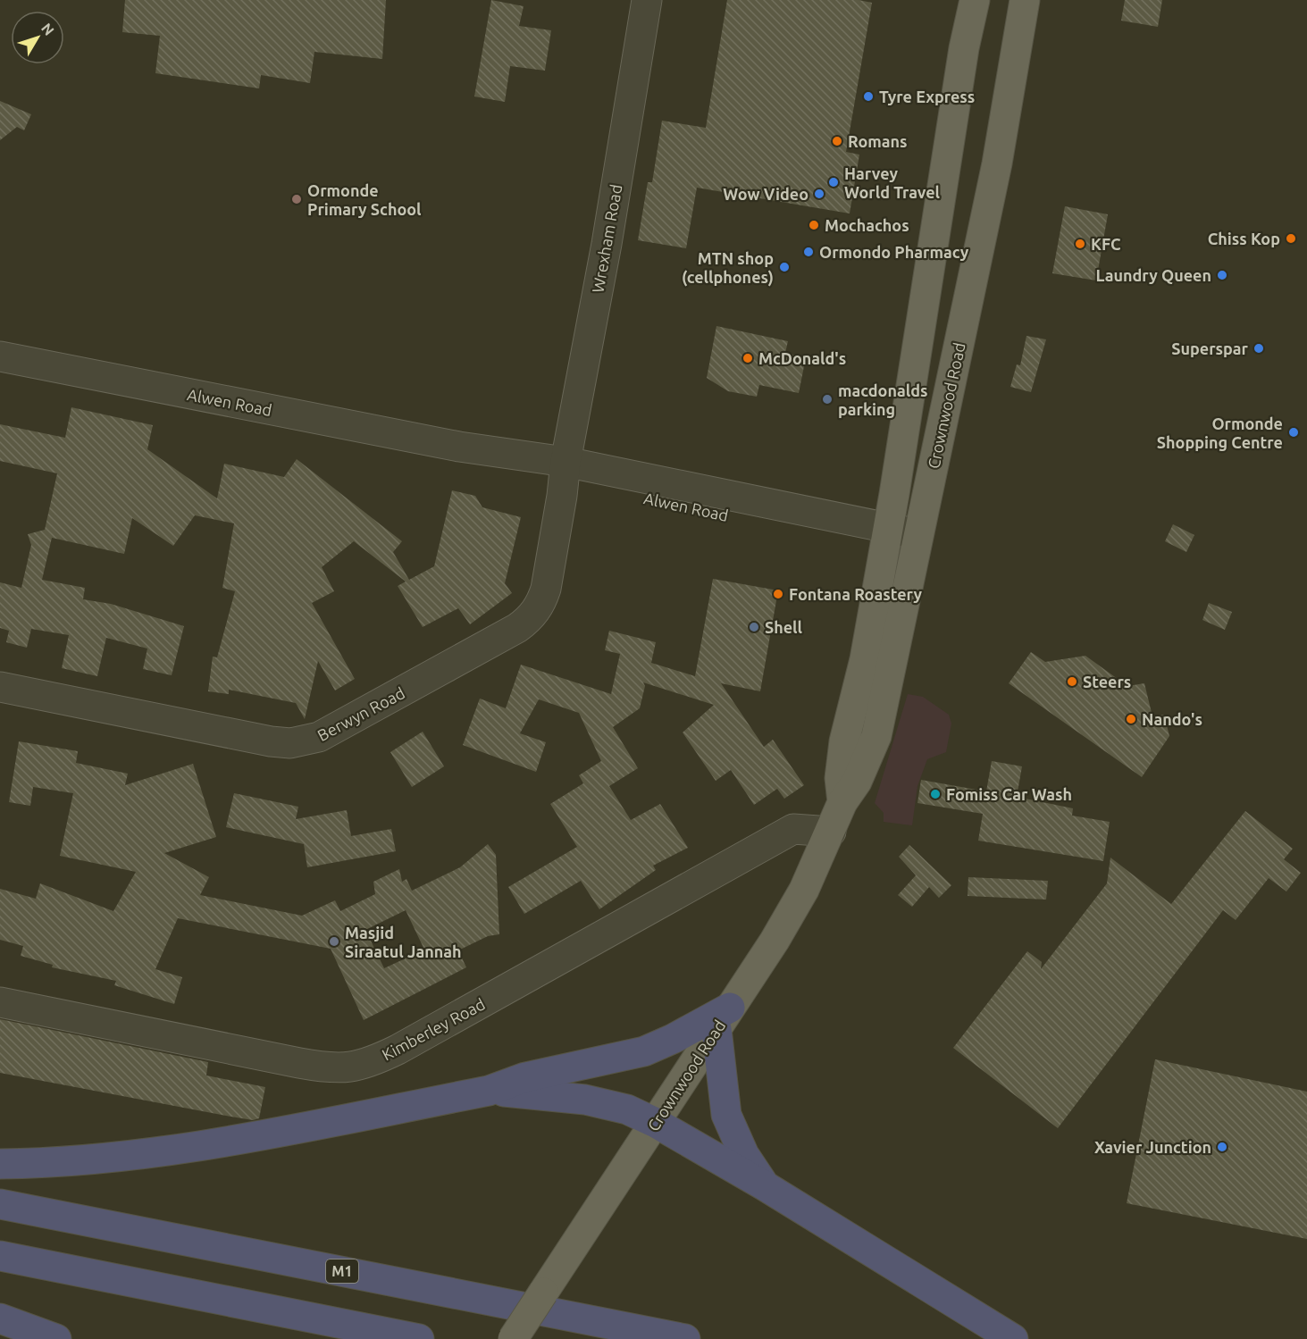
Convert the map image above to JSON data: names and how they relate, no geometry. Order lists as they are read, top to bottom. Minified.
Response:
{"streets":{"highway":["M1"],"main road":["Crownwood Road"],"street":["Wrexham Road","Alwen Road","Berwyn Road","Kimberley Road"]},"crossings":[["Wrexham Road","Alwen Road"],["Wrexham Road","Berwyn Road"],["Alwen Road","Crownwood Road"],["Alwen Road","Berwyn Road"],["Crownwood Road","Kimberley Road"]],"places":["Tyre Express","Romans","Harvey World Travel","Wow Video","Ormonde Primary School","Mochachos","Chiss Kop","KFC","Ormondo Pharmacy","MTN shop (cellphones)","Laundry Queen","Superspar","McDonald's","macdonalds parking","Ormonde Shopping Centre","Fontana Roastery","Shell","Steers","Nando's","Fomiss Car Wash","Masjid Siraatul Jannah","Xavier Junction"],"north":"top right"}
